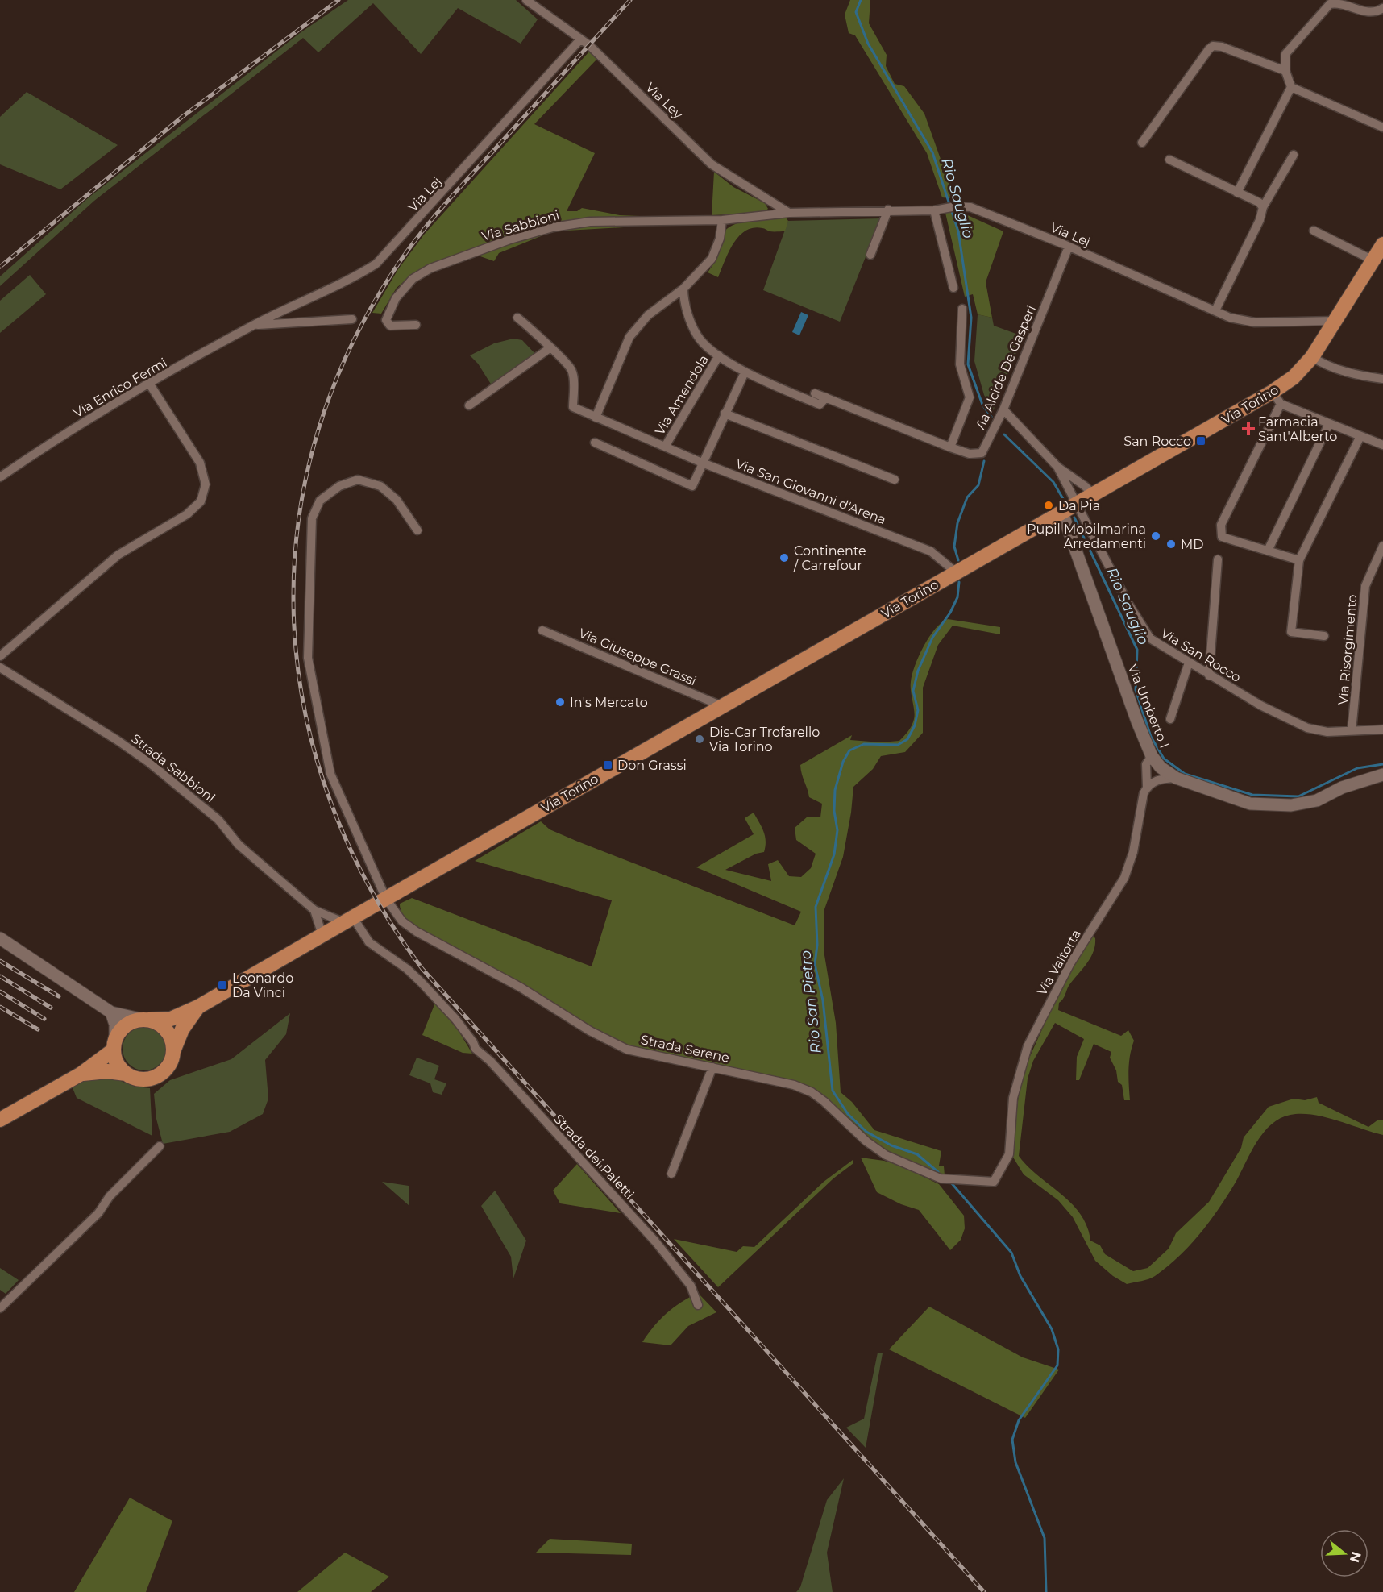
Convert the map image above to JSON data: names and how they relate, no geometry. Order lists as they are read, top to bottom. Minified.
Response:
{"streets":{"main road":["Via Torino"],"street":["Via Ley","Via Lej","Via Sabbioni","Via Alcide De Gasperi","Via Enrico Fermi","Via Amendola","Via San Giovanni d'Arena","Via Risorgimento","Via San Rocco","Via Giuseppe Grassi","Via Umberto I","Strada Sabbioni","Via Valtorta","Strada Serene","Strada dei Paletti"]},"crossings":[["Via Ley","Via Lej"],["Via Lej","Via Sabbioni"],["Via Lej","Via Alcide De Gasperi"],["Via Lej","Via Enrico Fermi"],["Via Lej","Via Torino"],["Via Amendola","Via San Giovanni d'Arena"],["Via Torino","Via San Giovanni d'Arena"],["Via Torino","Via San Rocco"],["Via Torino","Via Giuseppe Grassi"],["Via Torino","Via Umberto I"],["Via Torino","Strada Sabbioni"],["Via Torino","Strada Serene"],["Via Torino","Strada dei Paletti"],["Via Risorgimento","Via San Rocco"],["Via Umberto I","Via Valtorta"],["Strada Sabbioni","Strada dei Paletti"],["Via Valtorta","Strada Serene"]],"water":["Rio Sauglio","Rio San Pietro"],"places":{"health":["Farmacia Sant'Alberto"],"transit":["San Rocco","Don Grassi","Leonardo Da Vinci"],"other":["Da Pia","Pupil Mobilmarina Arredamenti","MD","Continente / Carrefour","In's Mercato","Dis-Car Trofarello Via Torino"]},"north":"right"}
